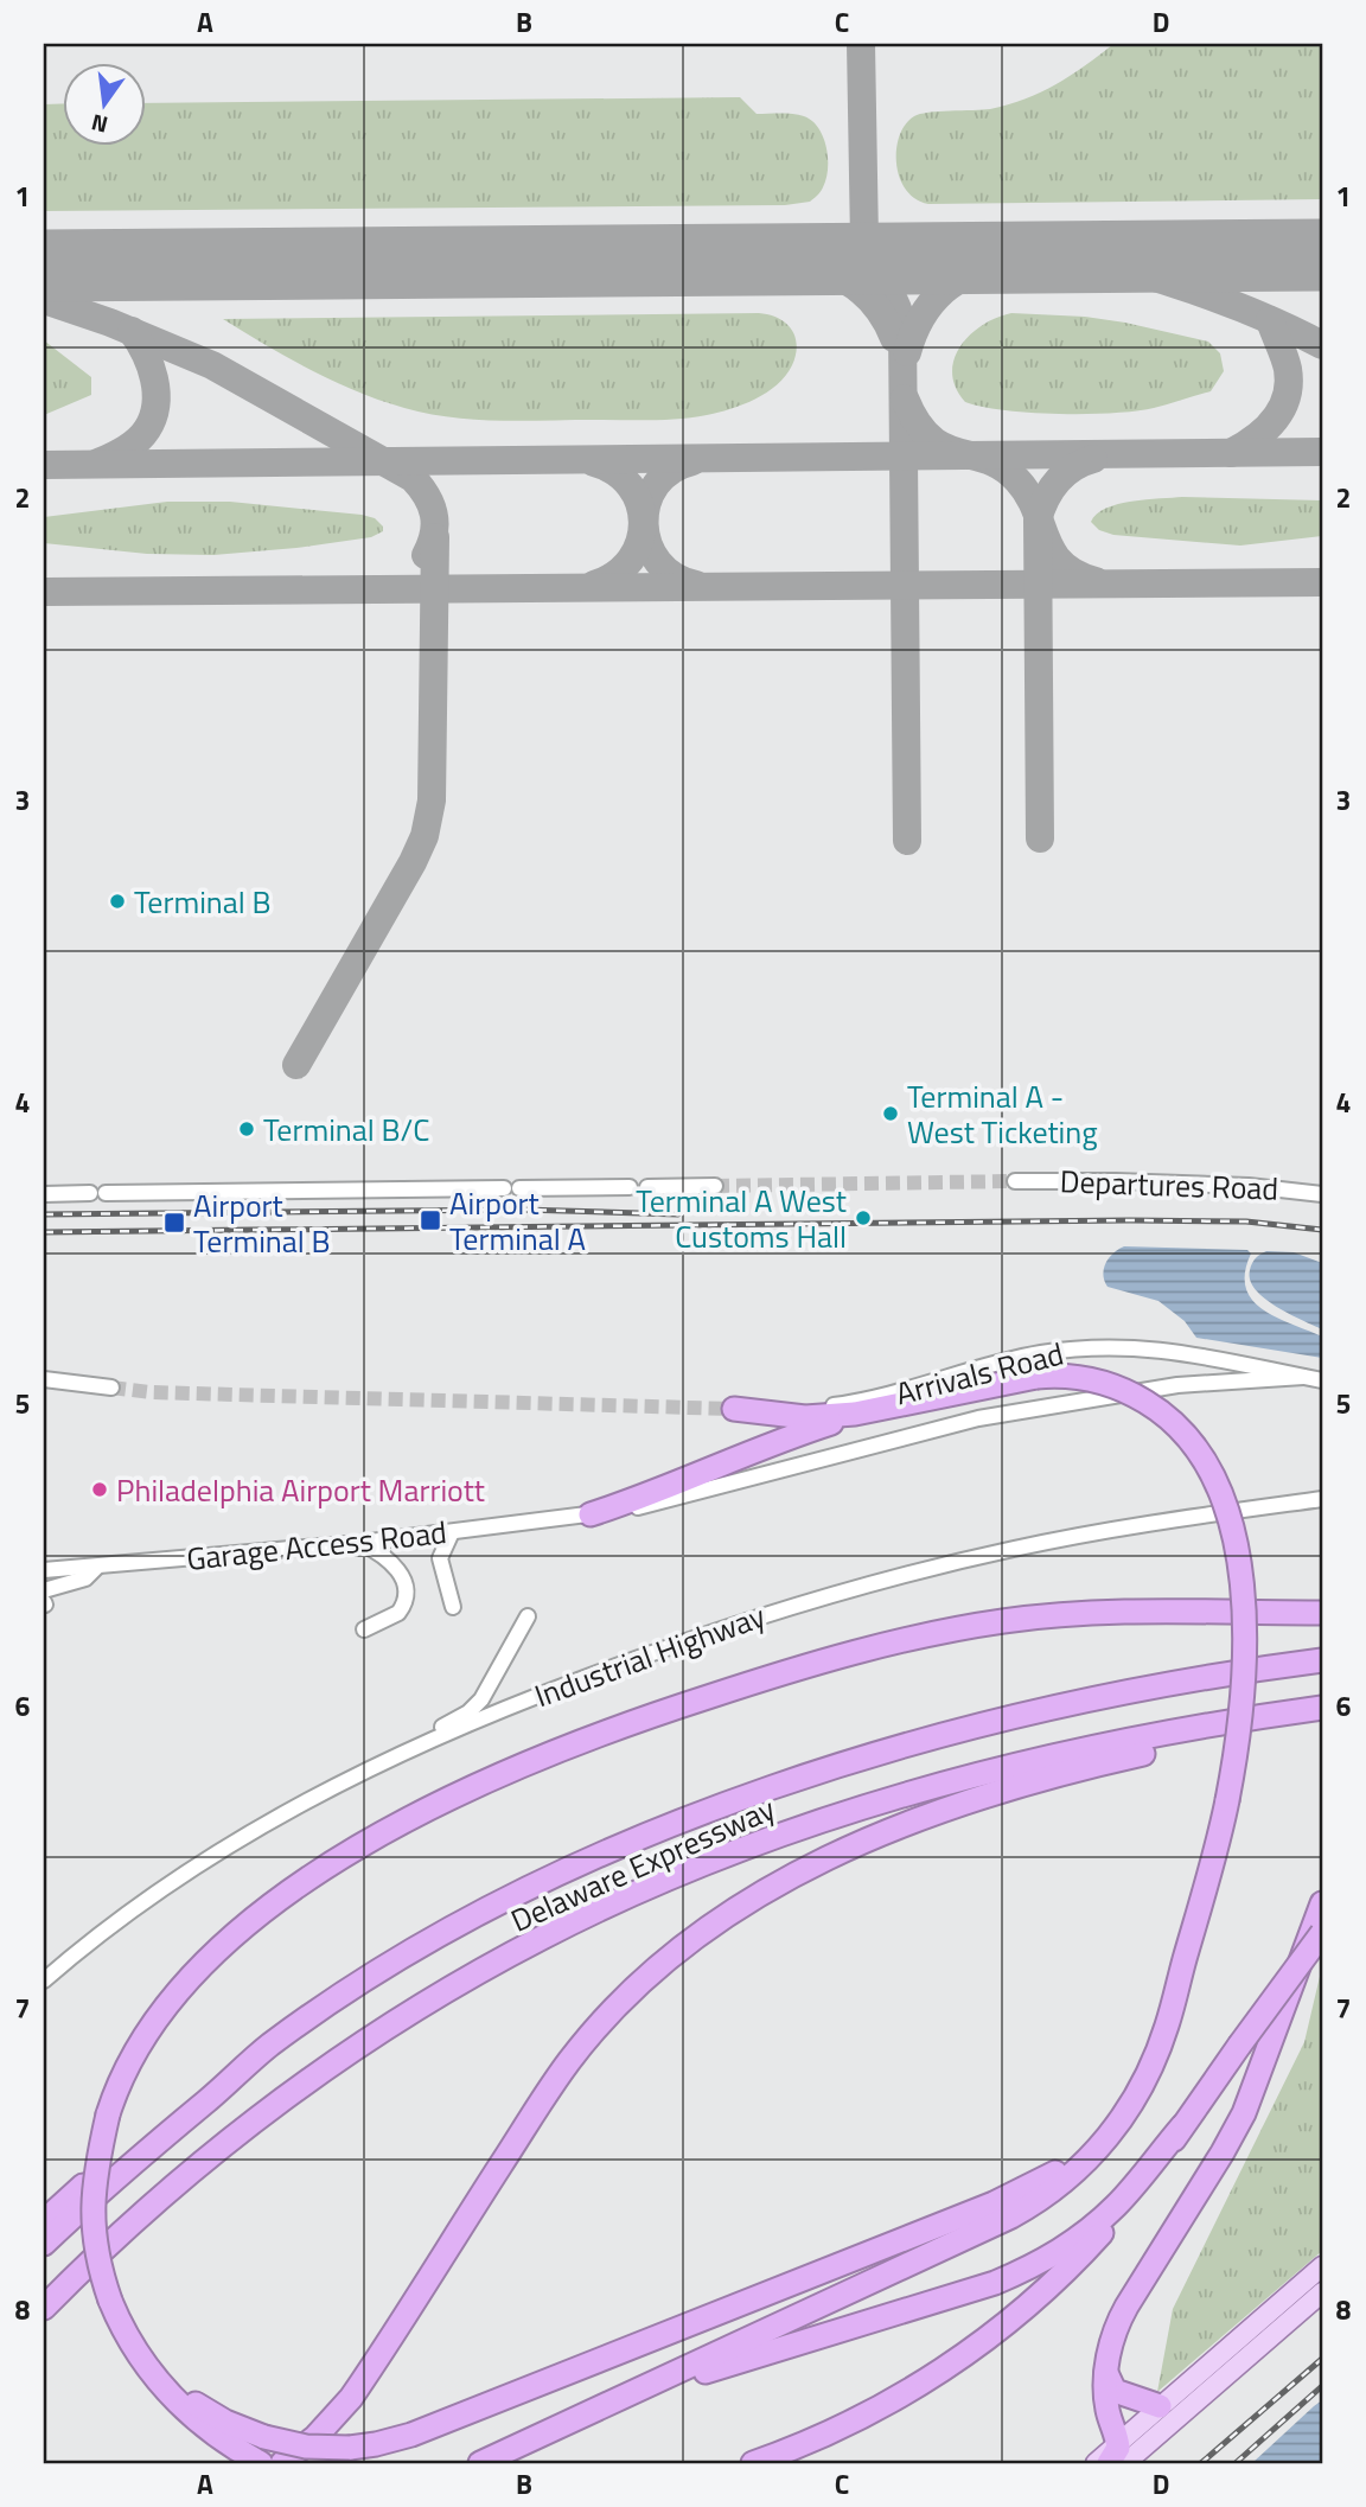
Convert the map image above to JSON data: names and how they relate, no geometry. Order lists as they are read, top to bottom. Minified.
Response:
{"streets":{"highway":["Delaware Expressway"],"street":["Departures Road","Arrivals Road","Garage Access Road","Industrial Highway"]},"crossings":[["Arrivals Road","Garage Access Road"]],"places":{"other":["Terminal B","Terminal A - West Ticketing","Terminal B/C","Terminal A West Customs Hall","Philadelphia Airport Marriott"],"transit":["Airport Terminal A","Airport Terminal B"]},"north":"bottom","grid":{"columns":["A","B","C","D"],"rows":["1","2","3","4","5","6","7","8"]}}
